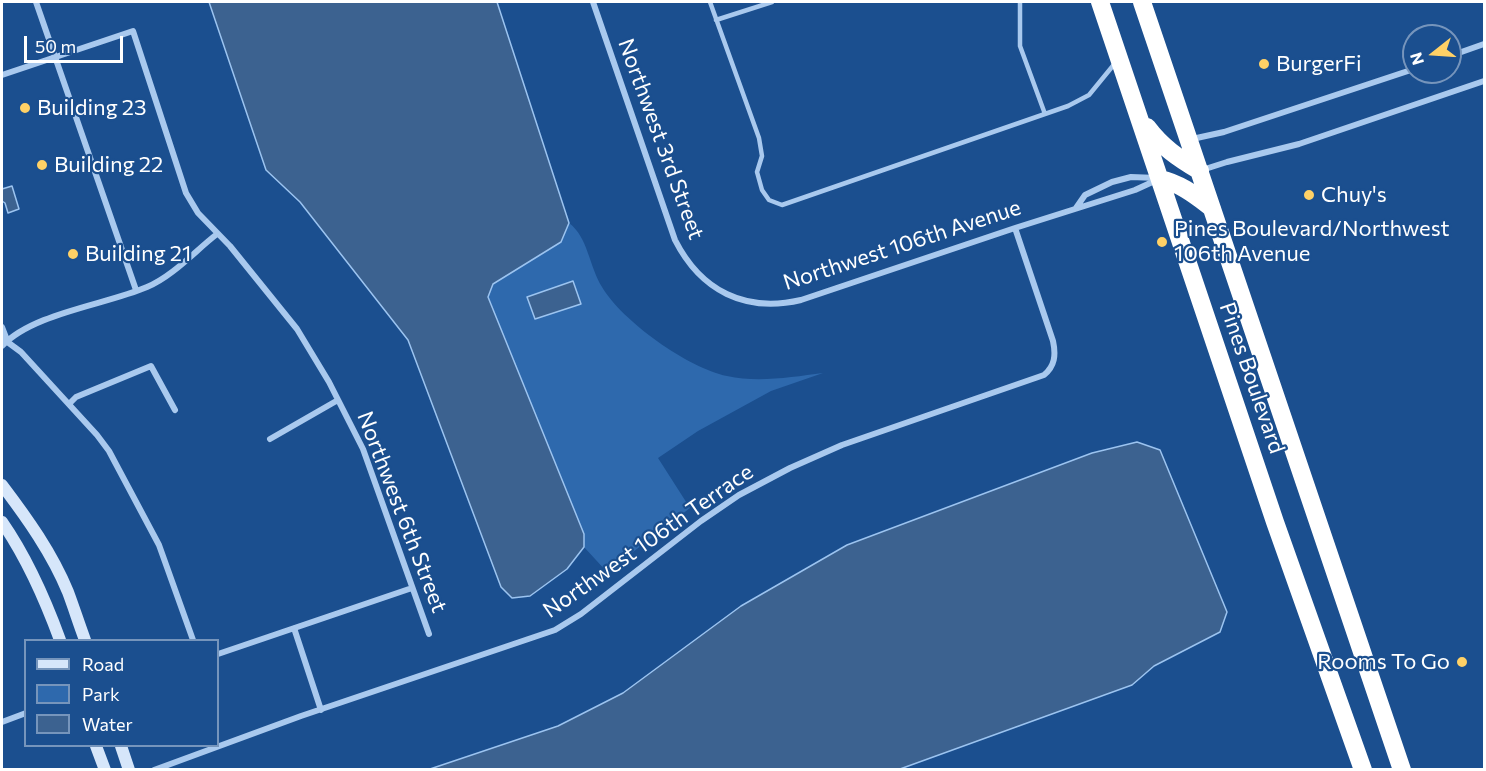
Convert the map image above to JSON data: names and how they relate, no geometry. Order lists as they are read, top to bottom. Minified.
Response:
{"streets":{"highway":["Pines Boulevard"],"street":["Northwest 3rd Street","Northwest 106th Avenue","Northwest 6th Street","Northwest 106th Terrace"]},"crossings":[["Northwest 3rd Street","Northwest 106th Avenue"],["Northwest 106th Avenue","Pines Boulevard"],["Northwest 106th Avenue","Northwest 106th Terrace"]],"places":["BurgerFi","Building 23","Building 22","Chuy's","Pines Boulevard/Northwest 106th Avenue","Building 21","Rooms To Go"],"legend":["Road","Park","Water"],"scale_bar":"50 m","north":"left"}
